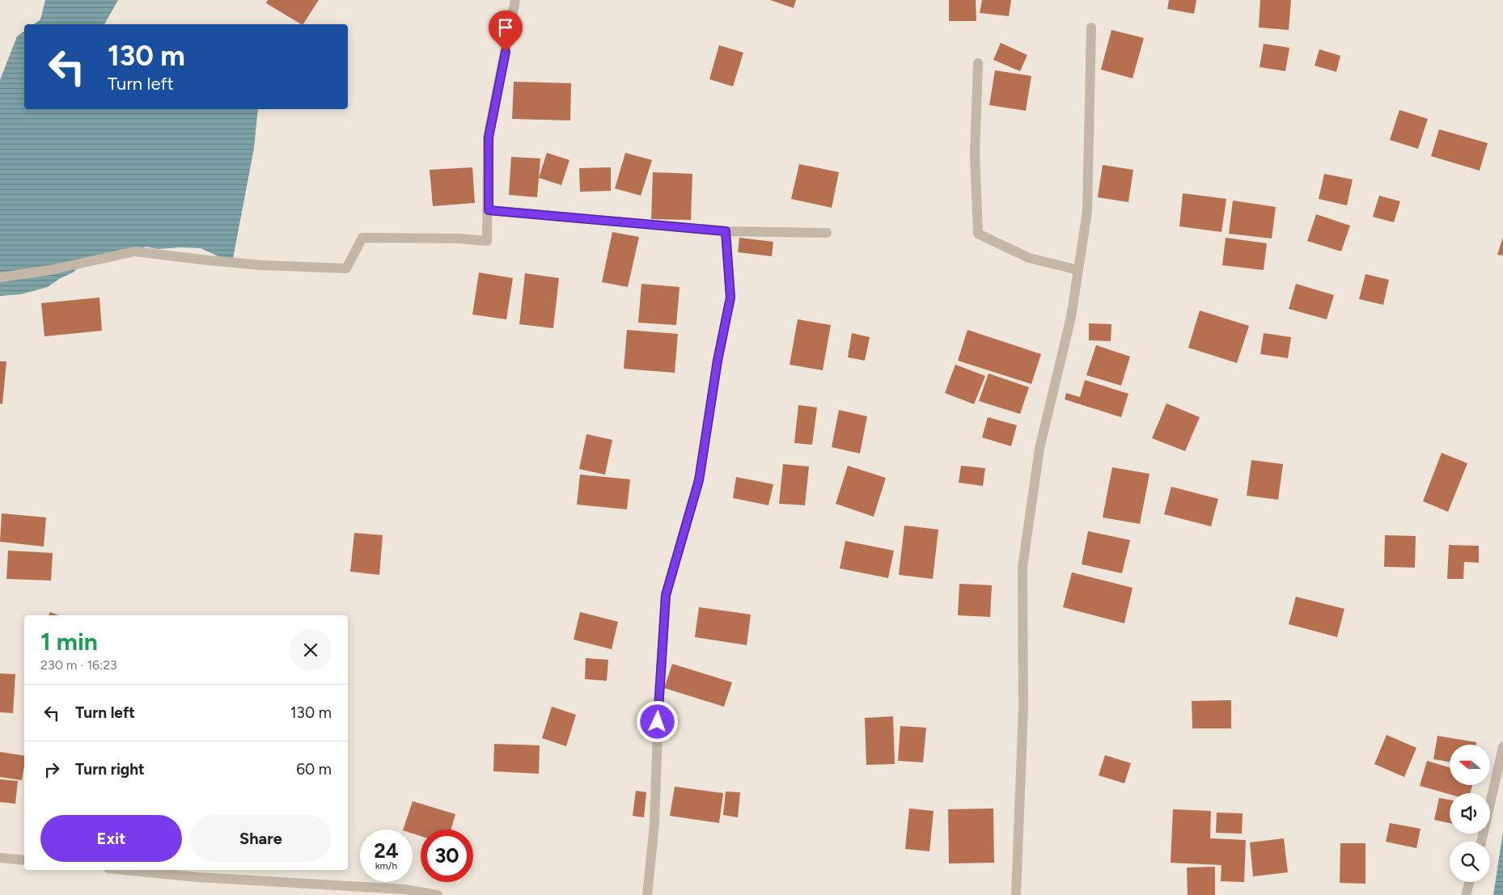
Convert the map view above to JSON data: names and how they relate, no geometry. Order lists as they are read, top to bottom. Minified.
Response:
{"north":"left","page":{"turn":["130 m","Turn left"],"heading":["1 min","230 m · 16:23"],"list":[{"name":"Turn left","value":"130 m"},{"name":"Turn right","value":"60 m"}],"buttons":["Exit","Share"],"speed":"24 km/h","limit":"30"}}
